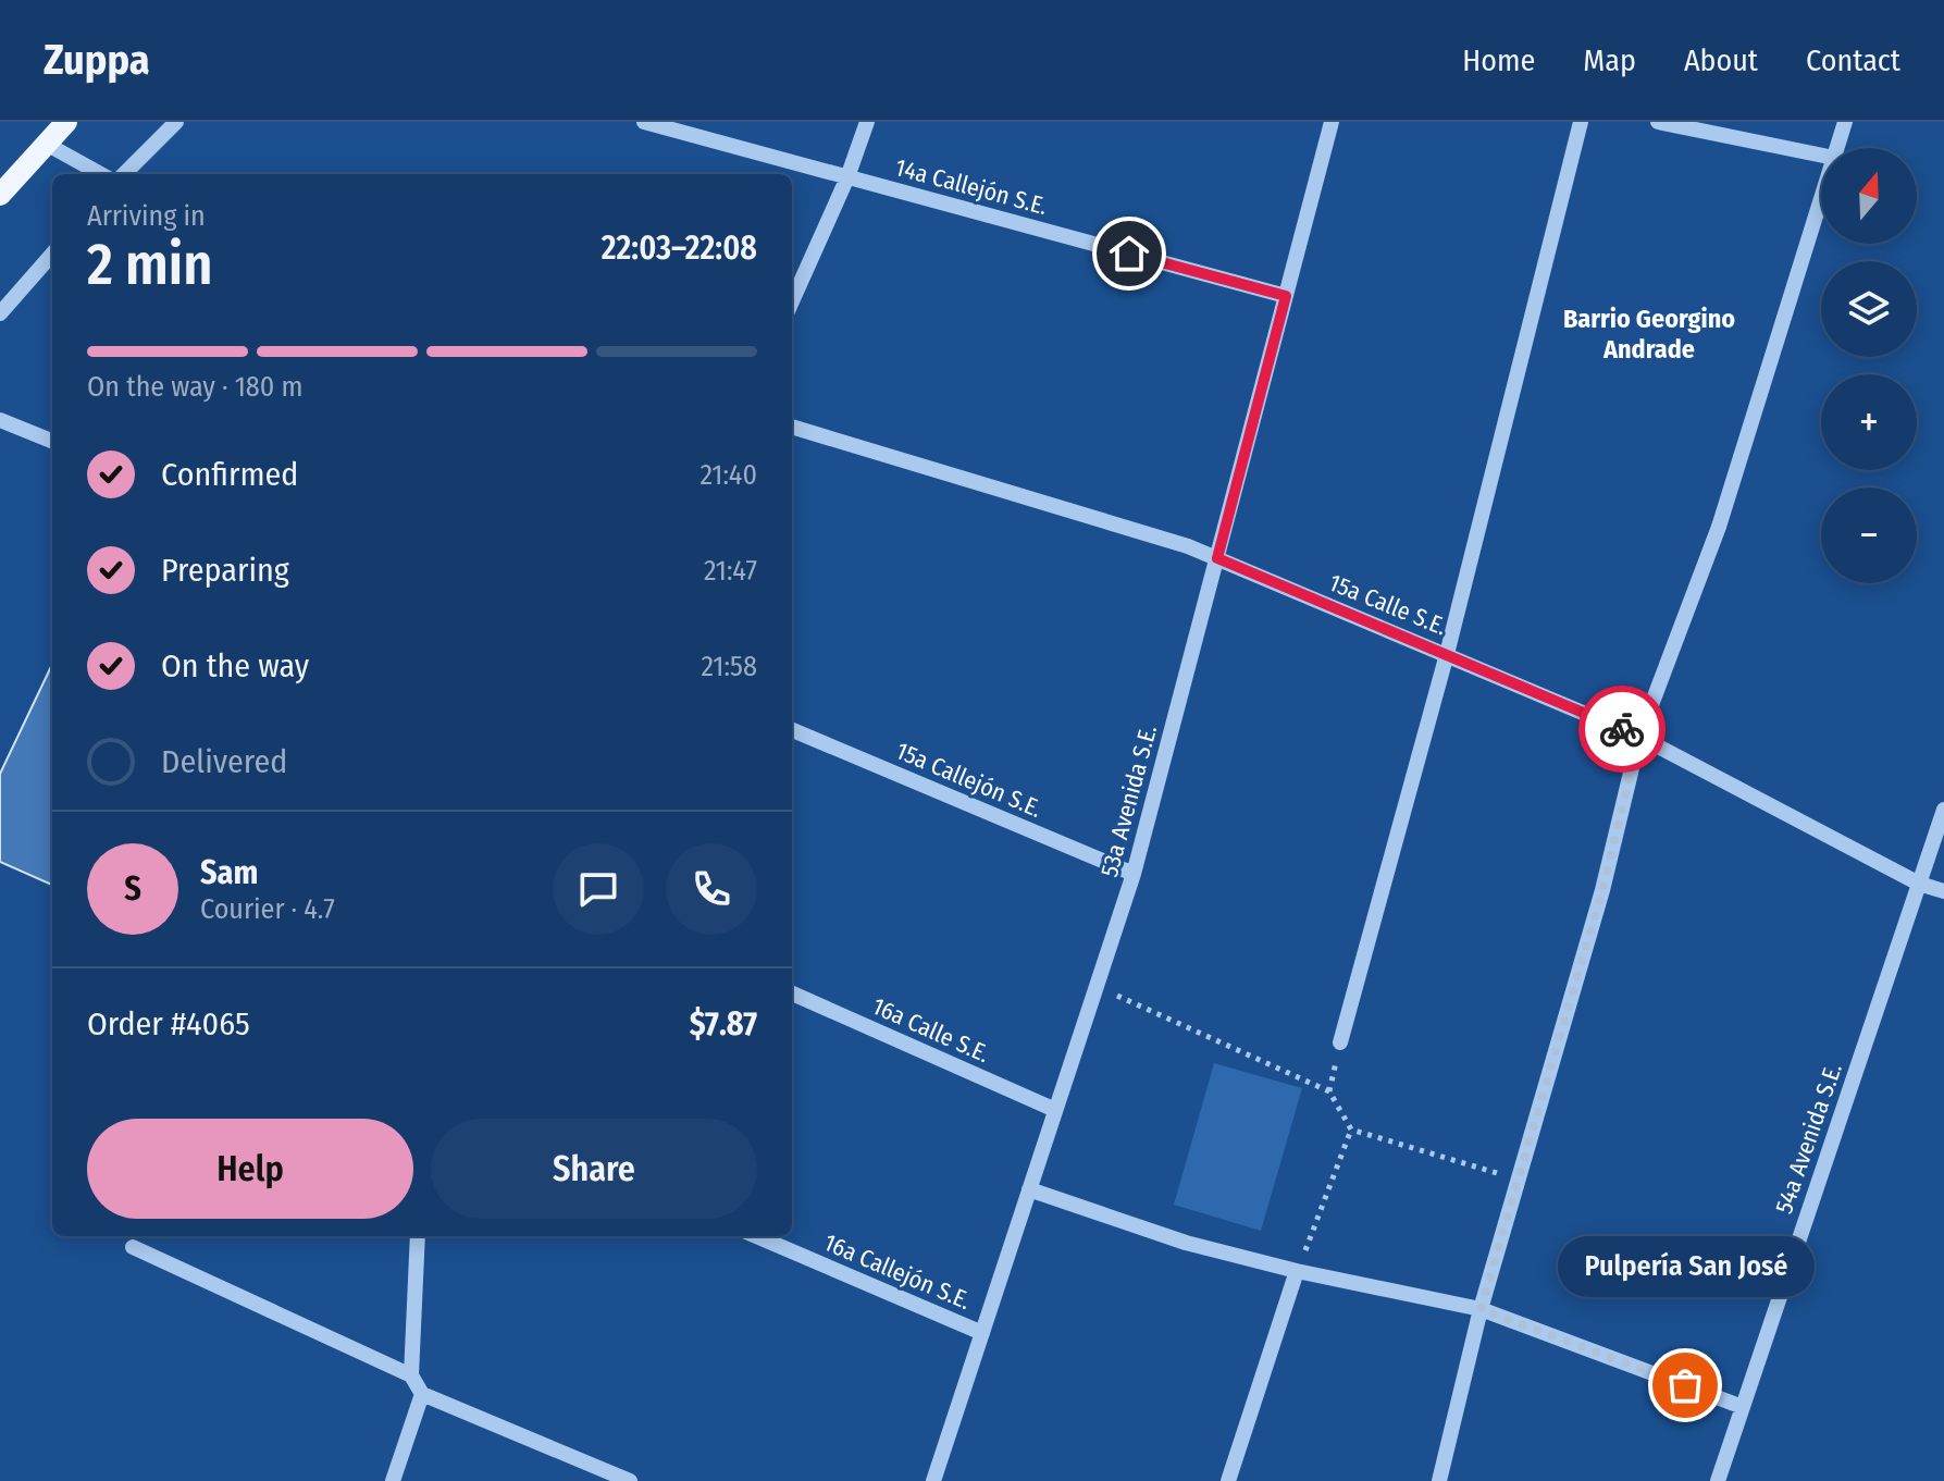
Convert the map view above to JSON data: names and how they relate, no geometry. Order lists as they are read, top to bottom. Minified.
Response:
{"streets":{"street":["14a Callejón S.E.","15a Calle S.E.","15a Callejón S.E.","53a Avenida S.E.","16a Calle S.E.","54a Avenida S.E.","16a Callejón S.E."]},"crossings":[["14a Callejón S.E.","53a Avenida S.E."],["15a Calle S.E.","53a Avenida S.E."],["15a Calle S.E.","54a Avenida S.E."],["15a Callejón S.E.","53a Avenida S.E."],["53a Avenida S.E.","16a Calle S.E."],["53a Avenida S.E.","16a Callejón S.E."]],"districts":["Barrio Georgino Andrade"],"places":["Pulpería San José"],"north":"top","page":{"header":"Zuppa","nav":["Home","Map","About","Contact"],"map_buttons":["+","−"],"heading":["2 min","Arriving in","22:03–22:08"],"panel":["Sam","Courier · 4.7","Order #4065","$7.87"],"bar":"On the way · 180 m","list":[["Confirmed","21:40"],["Preparing","21:47"],["On the way","21:58"],"Delivered"],"round":"S","buttons":["Help","Share"],"bubble":"Pulpería San José"}}
